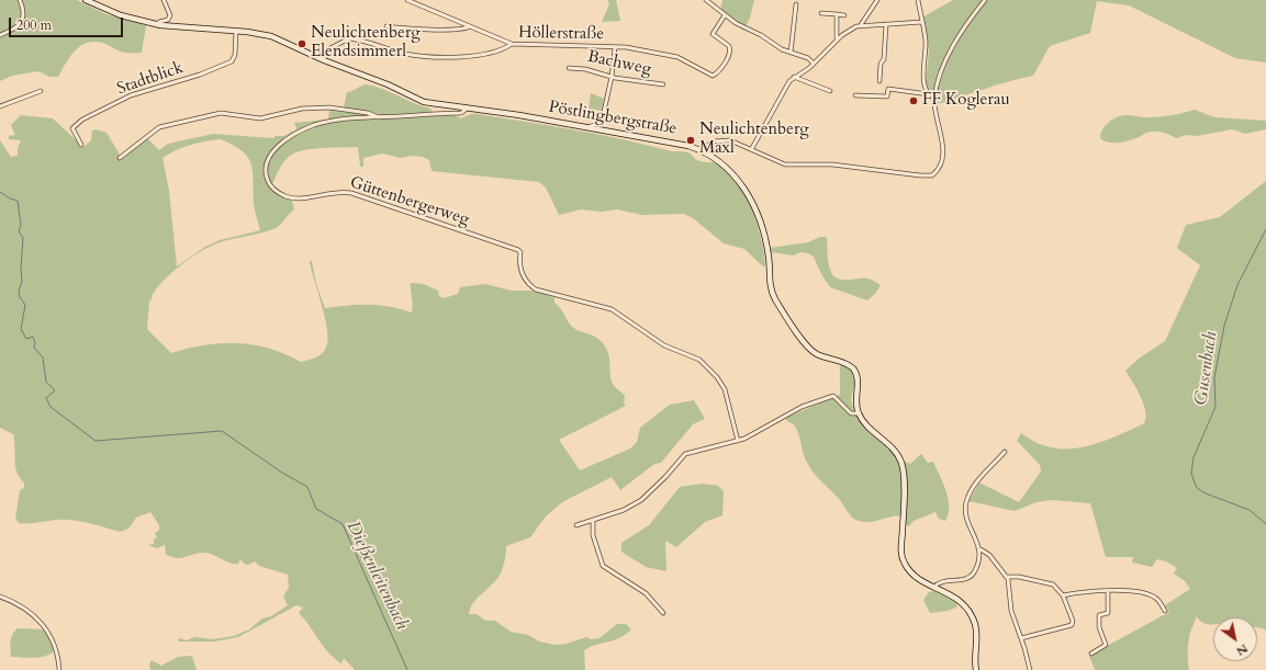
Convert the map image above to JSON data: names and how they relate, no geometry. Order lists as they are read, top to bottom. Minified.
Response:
{"streets":{"main road":["Pöstlingbergstraße"],"street":["Höllerstraße","Bachweg","Stadtblick","Güttenbergerweg"]},"crossings":[["Höllerstraße","Bachweg"],["Höllerstraße","Pöstlingbergstraße"],["Stadtblick","Pöstlingbergstraße"],["Pöstlingbergstraße","Güttenbergerweg"]],"water":["Gusenbach","Dießenleitenbach"],"places":["Neulichtenberg Elendsimmerl","FF Koglerau","Neulichtenberg Maxl"],"scale_bar":"200 m","north":"bottom right"}
